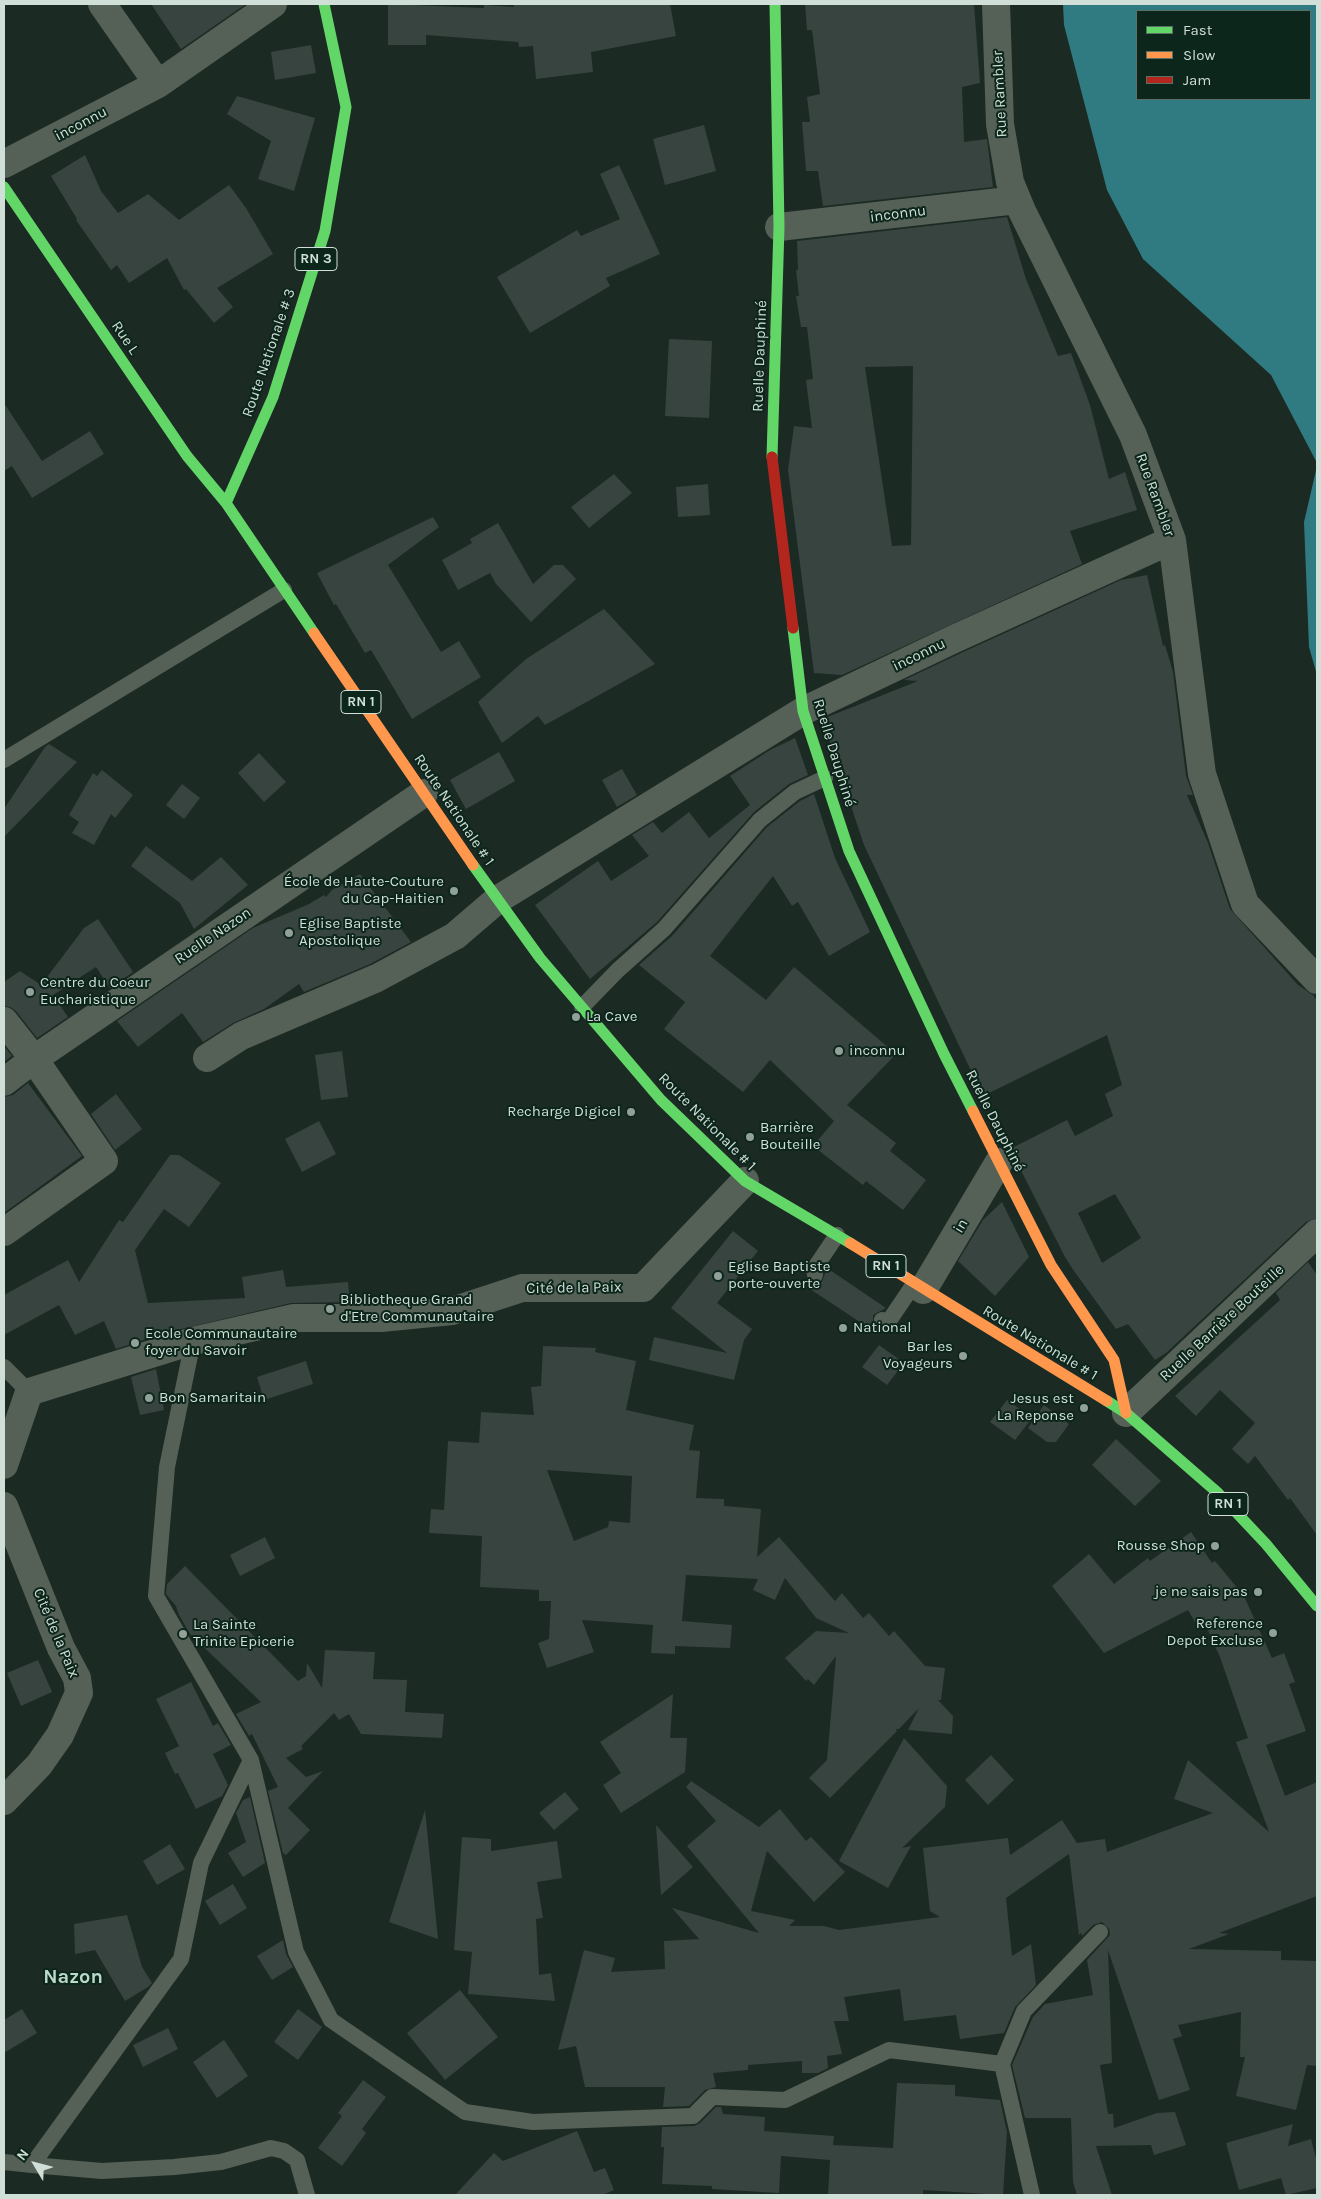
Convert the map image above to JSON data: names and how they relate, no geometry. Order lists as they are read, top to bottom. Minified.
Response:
{"streets":{"main road":["RN 3","Rue L","Route Nationale # 3","Ruelle Dauphiné","RN 1","Route Nationale # 1"],"street":["Rue Rambler","inconnu","Ruelle Nazon","in","Cité de la Paix","Ruelle Barrière Bouteille"]},"crossings":[["Rue Rambler","inconnu"],["inconnu","Ruelle Dauphiné"],["inconnu","Route Nationale # 1"],["Rue L","Route Nationale # 3"],["Rue L","Route Nationale # 1"],["Route Nationale # 3","Route Nationale # 1"],["Ruelle Dauphiné","Route Nationale # 1"],["Ruelle Dauphiné","in"],["Ruelle Dauphiné","Ruelle Barrière Bouteille"],["Route Nationale # 1","Ruelle Nazon"],["Route Nationale # 1","in"],["Route Nationale # 1","Cité de la Paix"],["Route Nationale # 1","Ruelle Barrière Bouteille"]],"districts":["Nazon"],"places":["École de Haute-Couture du Cap-Haitien","Eglise Baptiste Apostolique","Centre du Coeur Eucharistique","La Cave","inconnu","Recharge Digicel","Barrière Bouteille","Eglise Baptiste porte-ouverte","Bibliotheque Grand d'Etre Communautaire","National","Ecole Communautaire foyer du Savoir","Bar les Voyageurs","Bon Samaritain","Jesus est La Reponse","Rousse Shop","je ne sais pas","Reference Depot Excluse","La Sainte Trinite Epicerie"],"legend":["Fast","Slow","Jam"],"north":"top left"}
